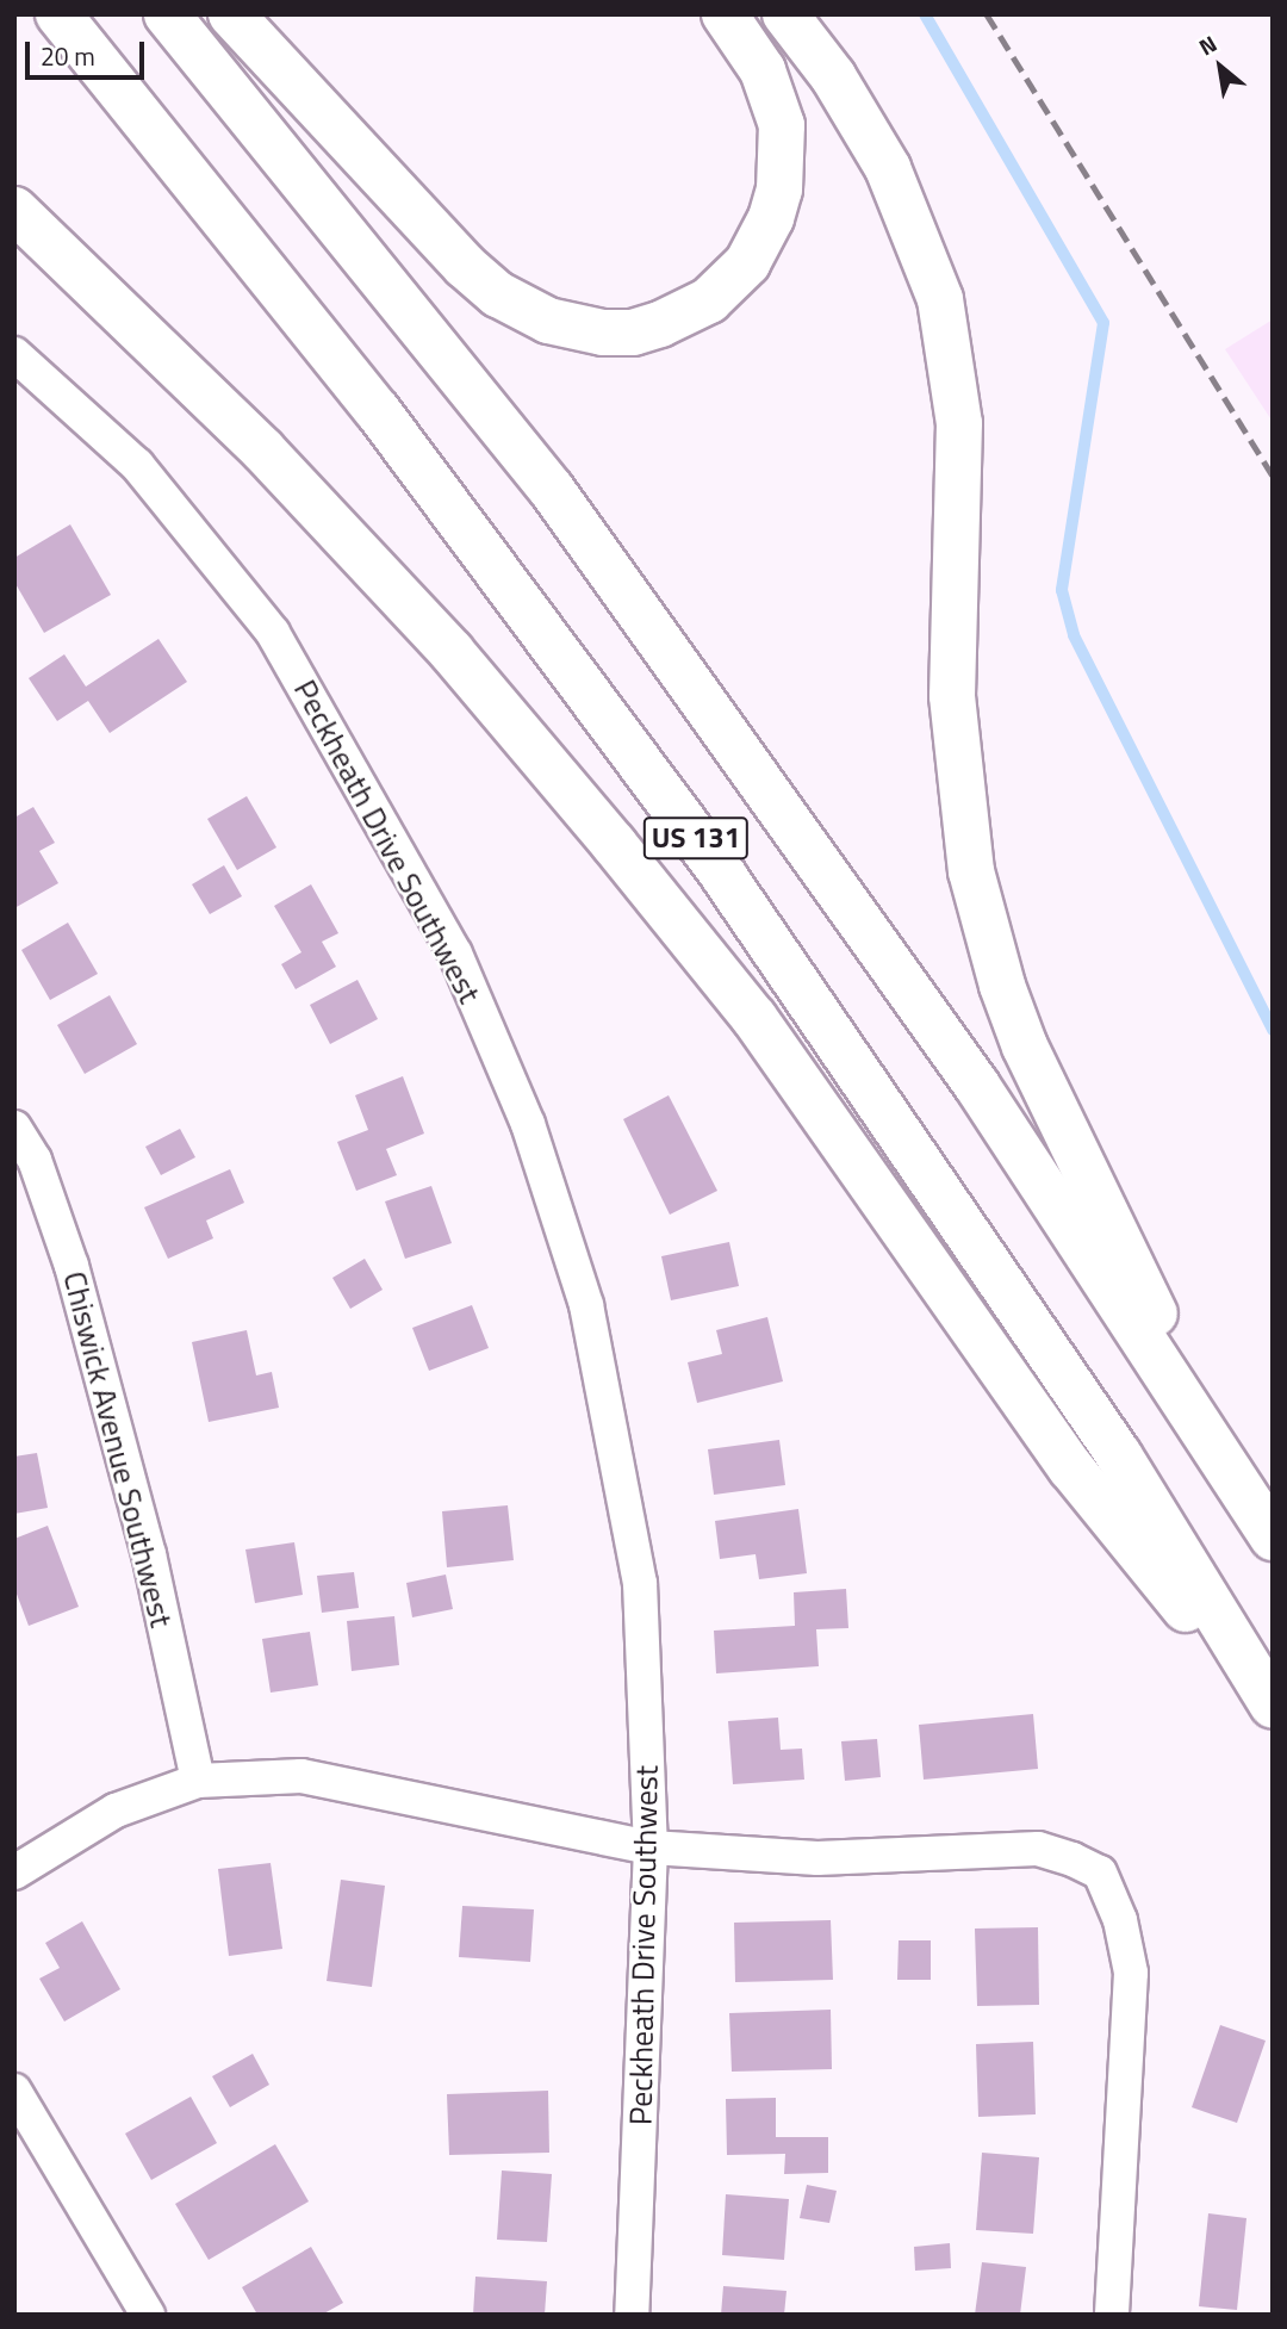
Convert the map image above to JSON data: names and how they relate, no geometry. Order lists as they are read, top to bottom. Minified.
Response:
{"streets":{"highway":["US 131"],"street":["Peckheath Drive Southwest","Chiswick Avenue Southwest"]},"scale_bar":"20 m","north":"top left"}
